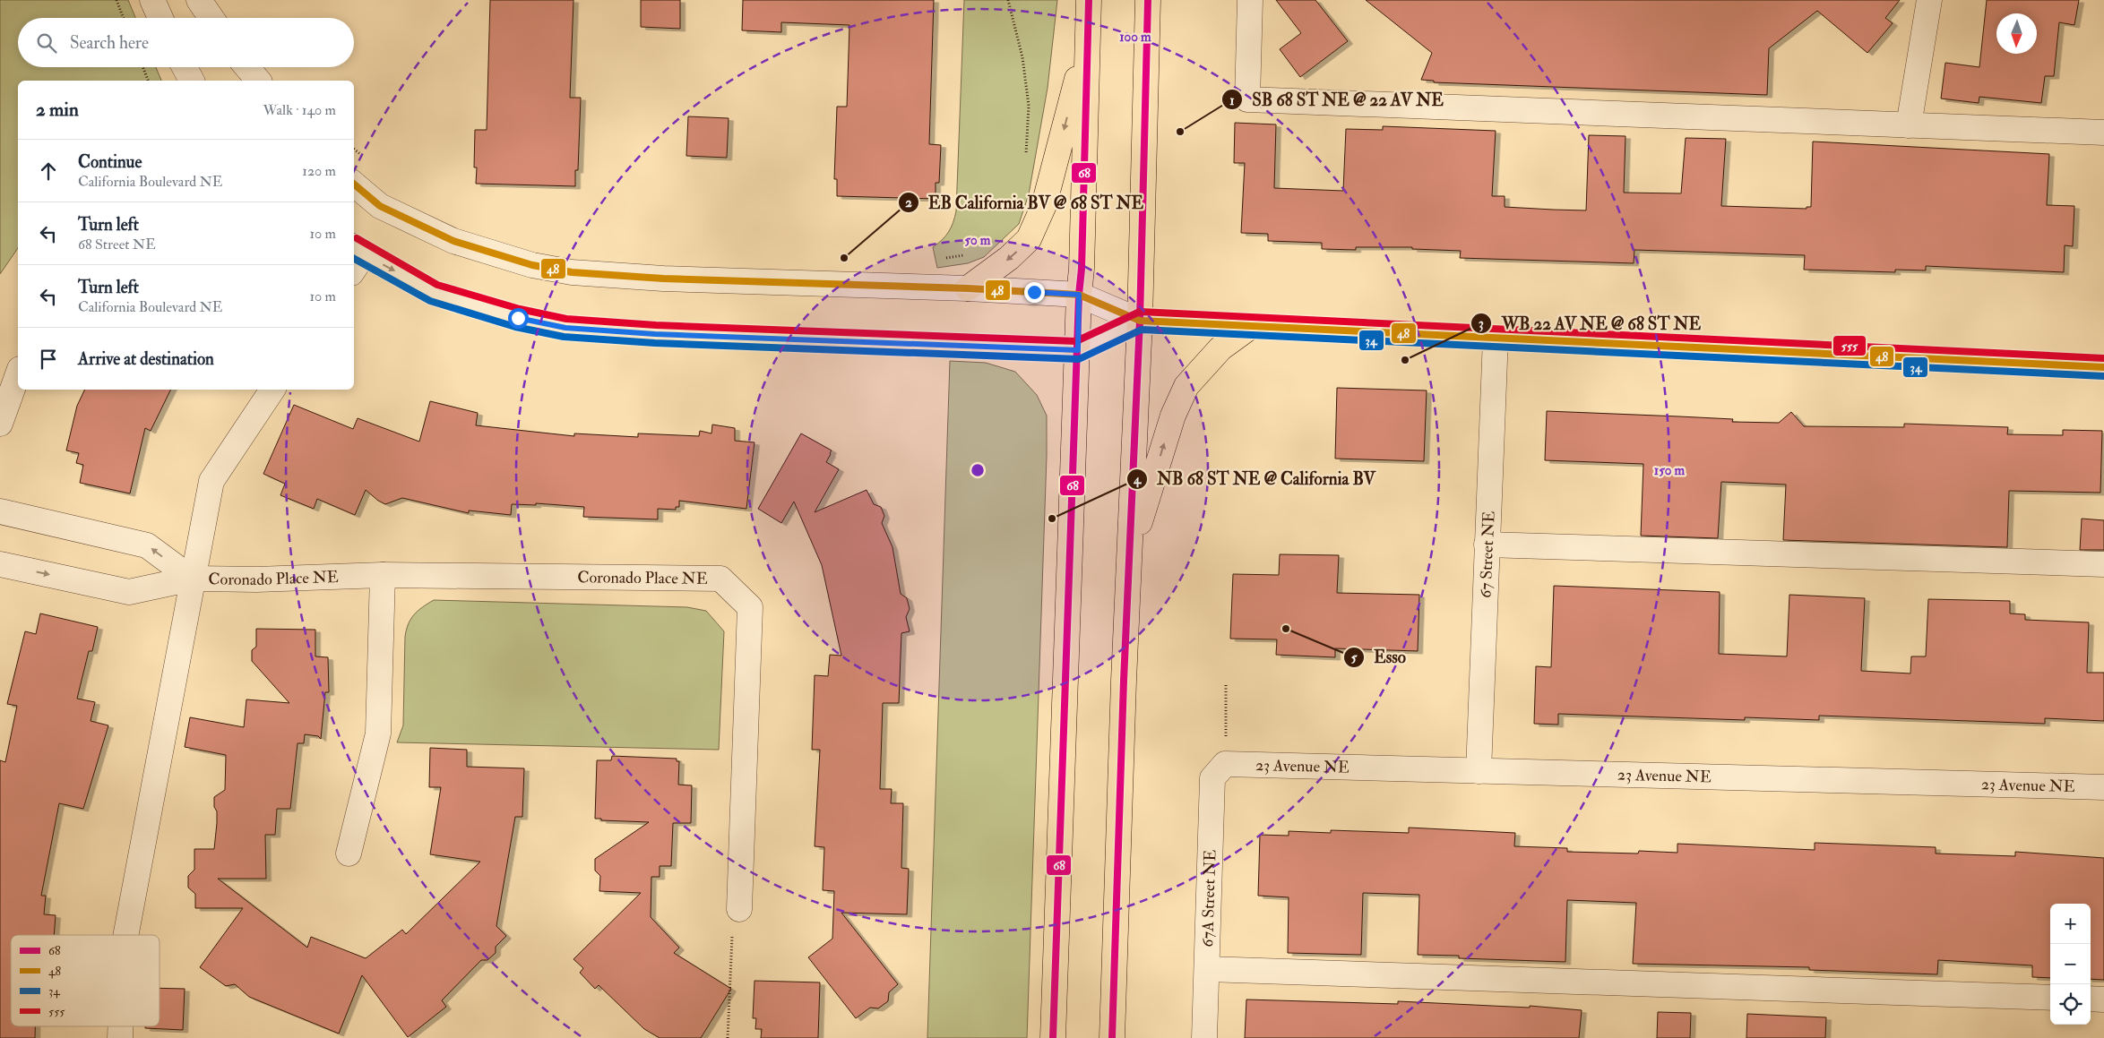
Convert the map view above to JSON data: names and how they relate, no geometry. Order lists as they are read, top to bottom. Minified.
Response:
{"streets":{"street":["67 Street NE","Coronado Place NE","23 Avenue NE","67A Street NE"]},"crossings":[["67 Street NE","23 Avenue NE"],["23 Avenue NE","67A Street NE"]],"places":["SB 68 ST NE @ 22 AV NE","EB California BV @ 68 ST NE","WB 22 AV NE @ 68 ST NE","NB 68 ST NE @ California BV","Esso"],"lines":["transit line 68","transit line 48","transit line 555","transit line 34"],"legend":["68","48","34","555"],"north":"bottom","page":{"search":"Search here","heading":["2 min","Walk · 140 m"],"list":[["Continue","California Boulevard NE","120 m"],["Turn left","68 Street NE","10 m"],["Turn left","California Boulevard NE","10 m"],"Arrive at destination"],"map_buttons":["+","−"]},"rings":["100 m","50 m","150 m"]}
